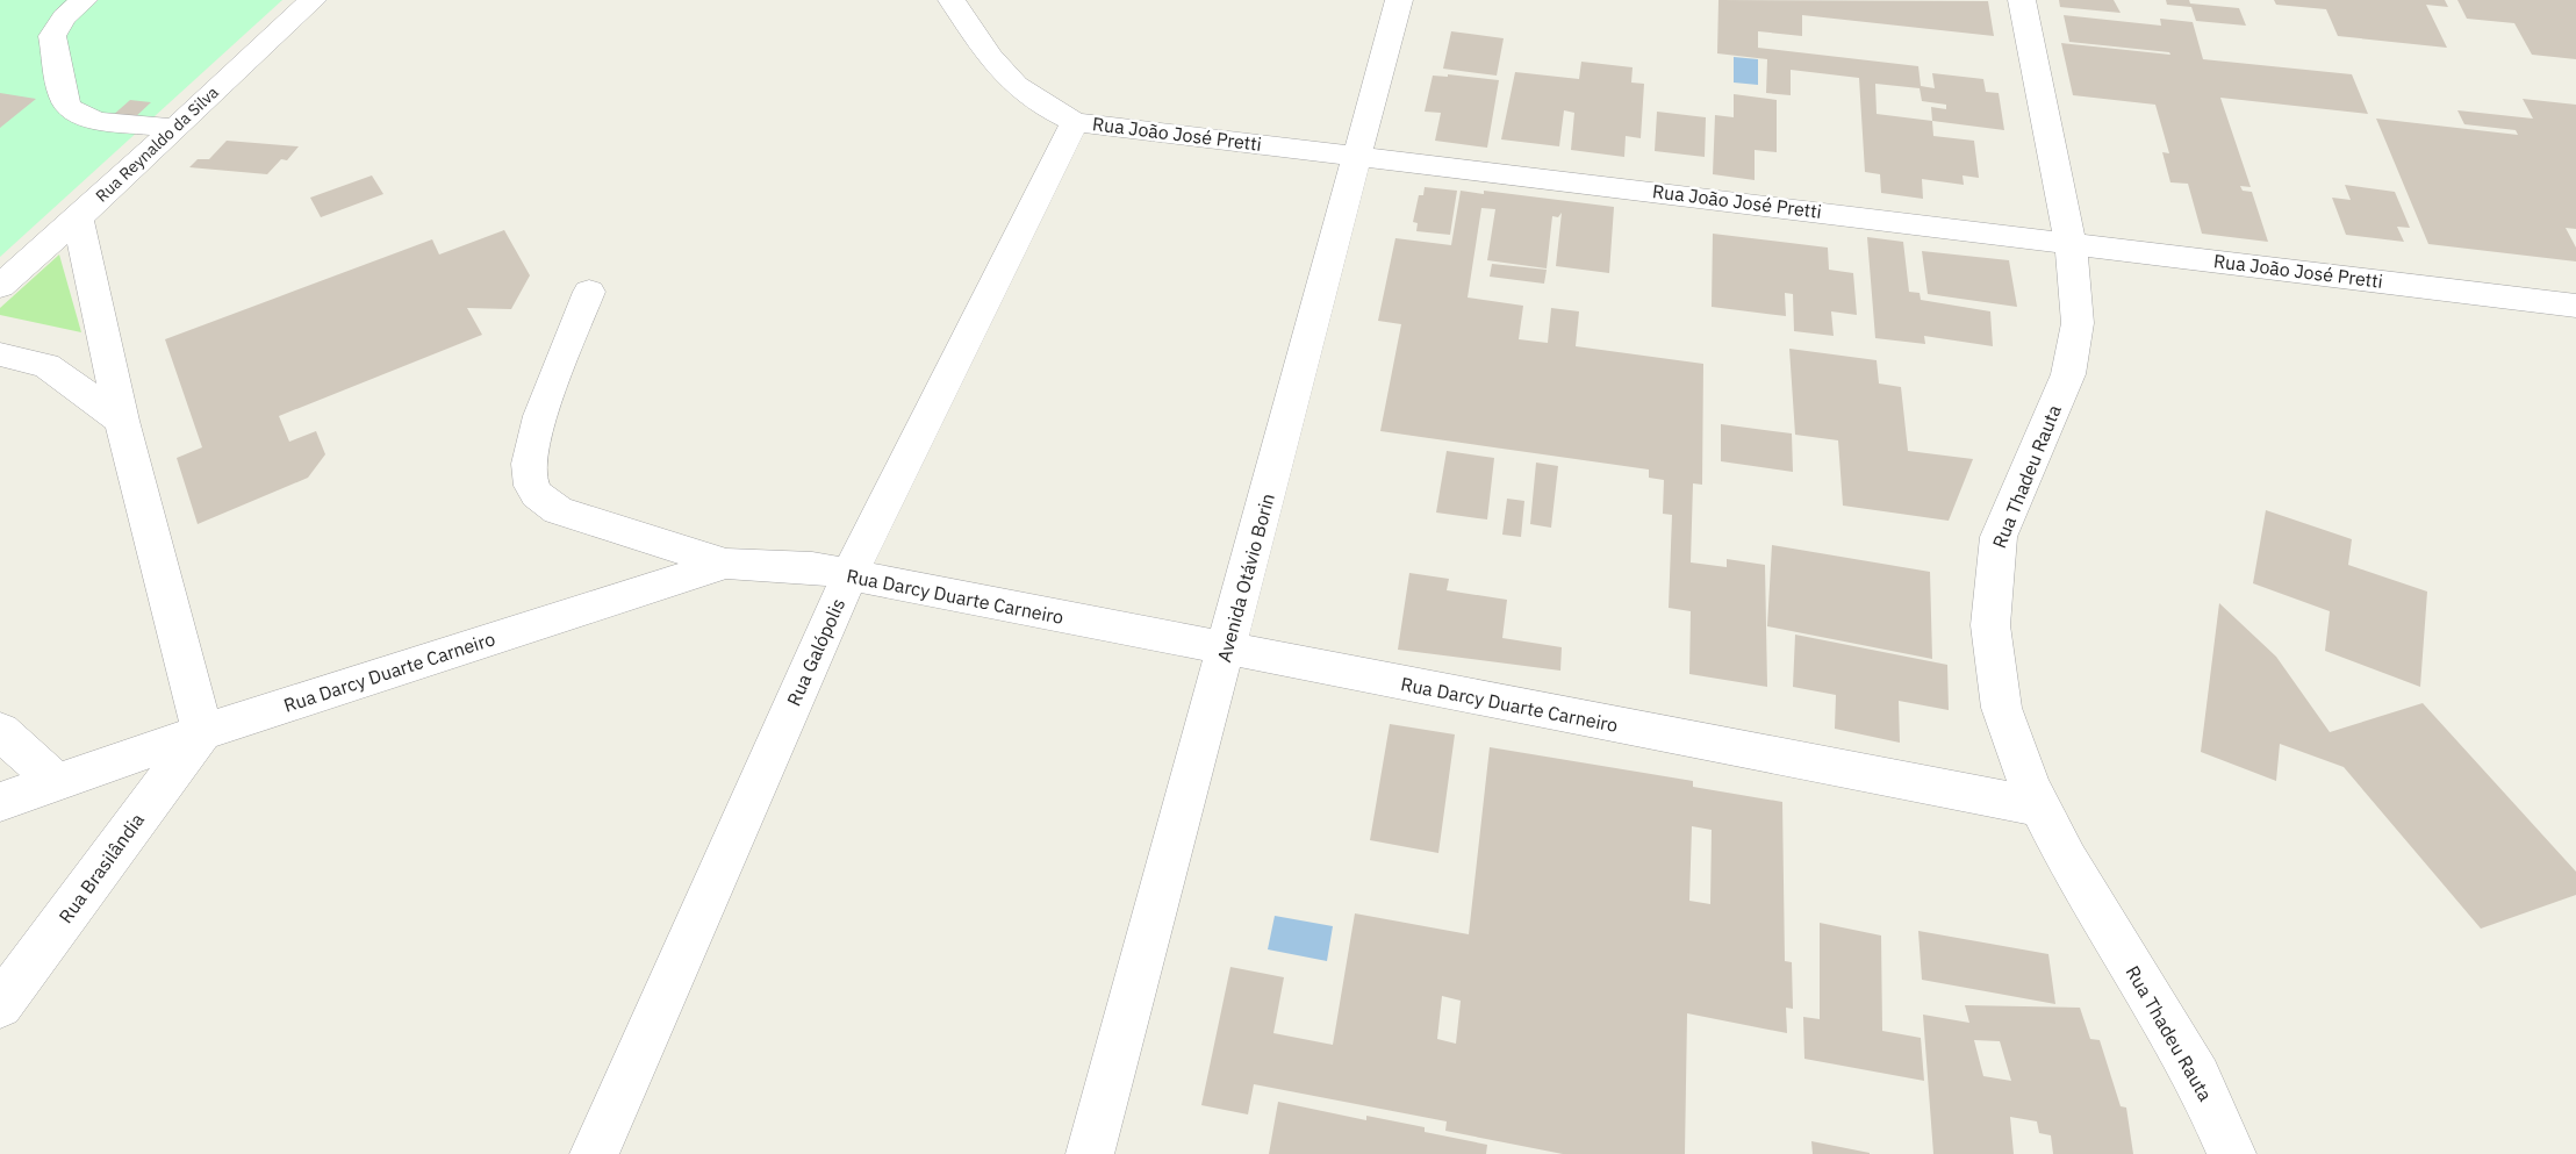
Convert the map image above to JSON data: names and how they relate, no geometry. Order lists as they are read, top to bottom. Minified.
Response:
{"streets":{"street":["Rua João José Pretti","Rua Reynaldo da Silva","Rua Thadeu Rauta","Avenida Otávio Borin","Rua Darcy Duarte Carneiro","Rua Galópolis","Rua Brasilândia"]},"crossings":[["Rua João José Pretti","Rua Thadeu Rauta"],["Rua João José Pretti","Avenida Otávio Borin"],["Rua João José Pretti","Rua Galópolis"],["Rua Thadeu Rauta","Rua Darcy Duarte Carneiro"],["Avenida Otávio Borin","Rua Darcy Duarte Carneiro"],["Rua Darcy Duarte Carneiro","Rua Galópolis"],["Rua Darcy Duarte Carneiro","Rua Brasilândia"]]}
